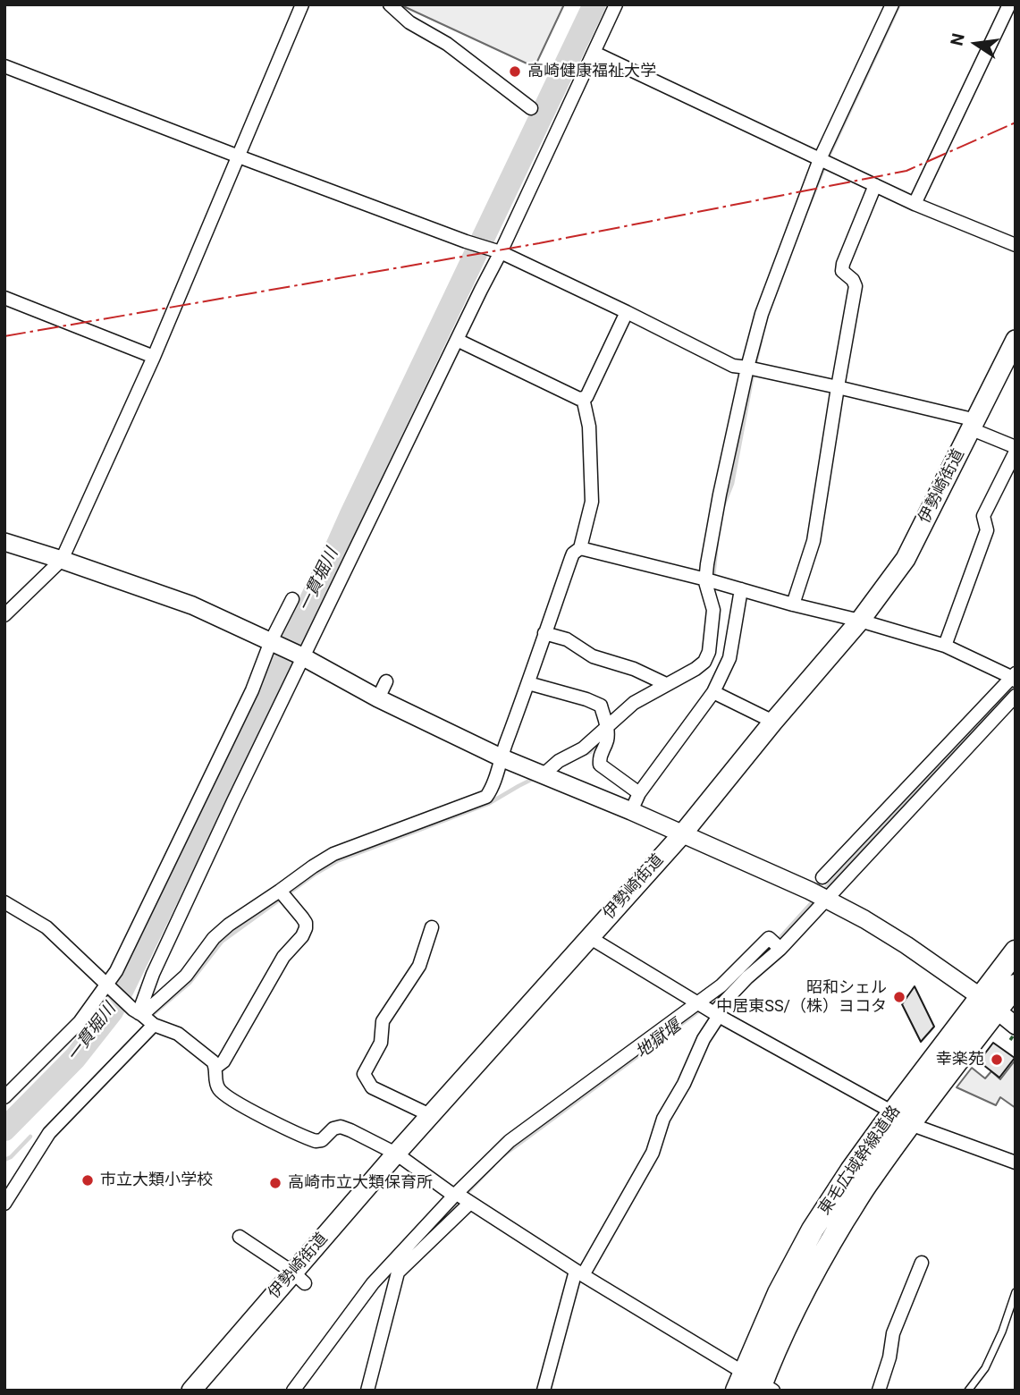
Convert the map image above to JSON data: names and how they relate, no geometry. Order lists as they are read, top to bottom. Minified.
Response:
{"streets":{"highway":["東毛広域幹線道路"],"main road":["伊勢崎街道"]},"water":["一貫堀川","地獄堰"],"places":["高崎健康福祉大学","昭和シェル 中居東SS/（株）ヨコタ","幸楽苑","市立大類小学校","高崎市立大類保育所"],"north":"left"}
